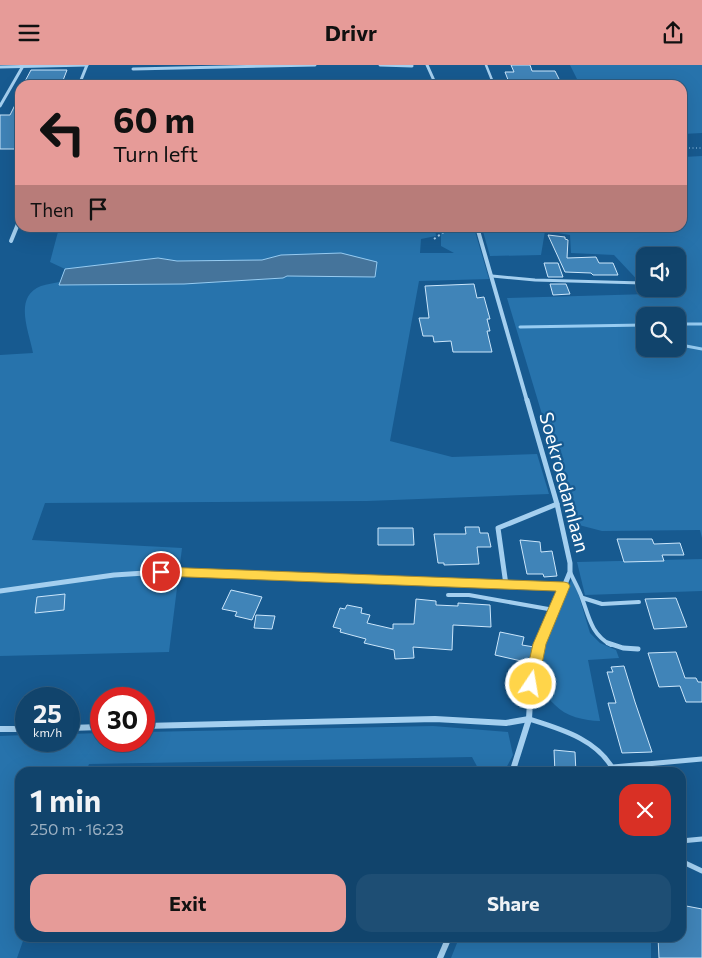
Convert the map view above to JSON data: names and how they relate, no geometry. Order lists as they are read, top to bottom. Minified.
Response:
{"streets":{"street":["Soekroedamlaan"]},"page":{"header":"Drivr","turn":["60 m","Turn left"],"then":"Then","speed":"25 km/h","limit":"30","heading":["1 min","250 m · 16:23"],"buttons":["Exit","Share"]}}
